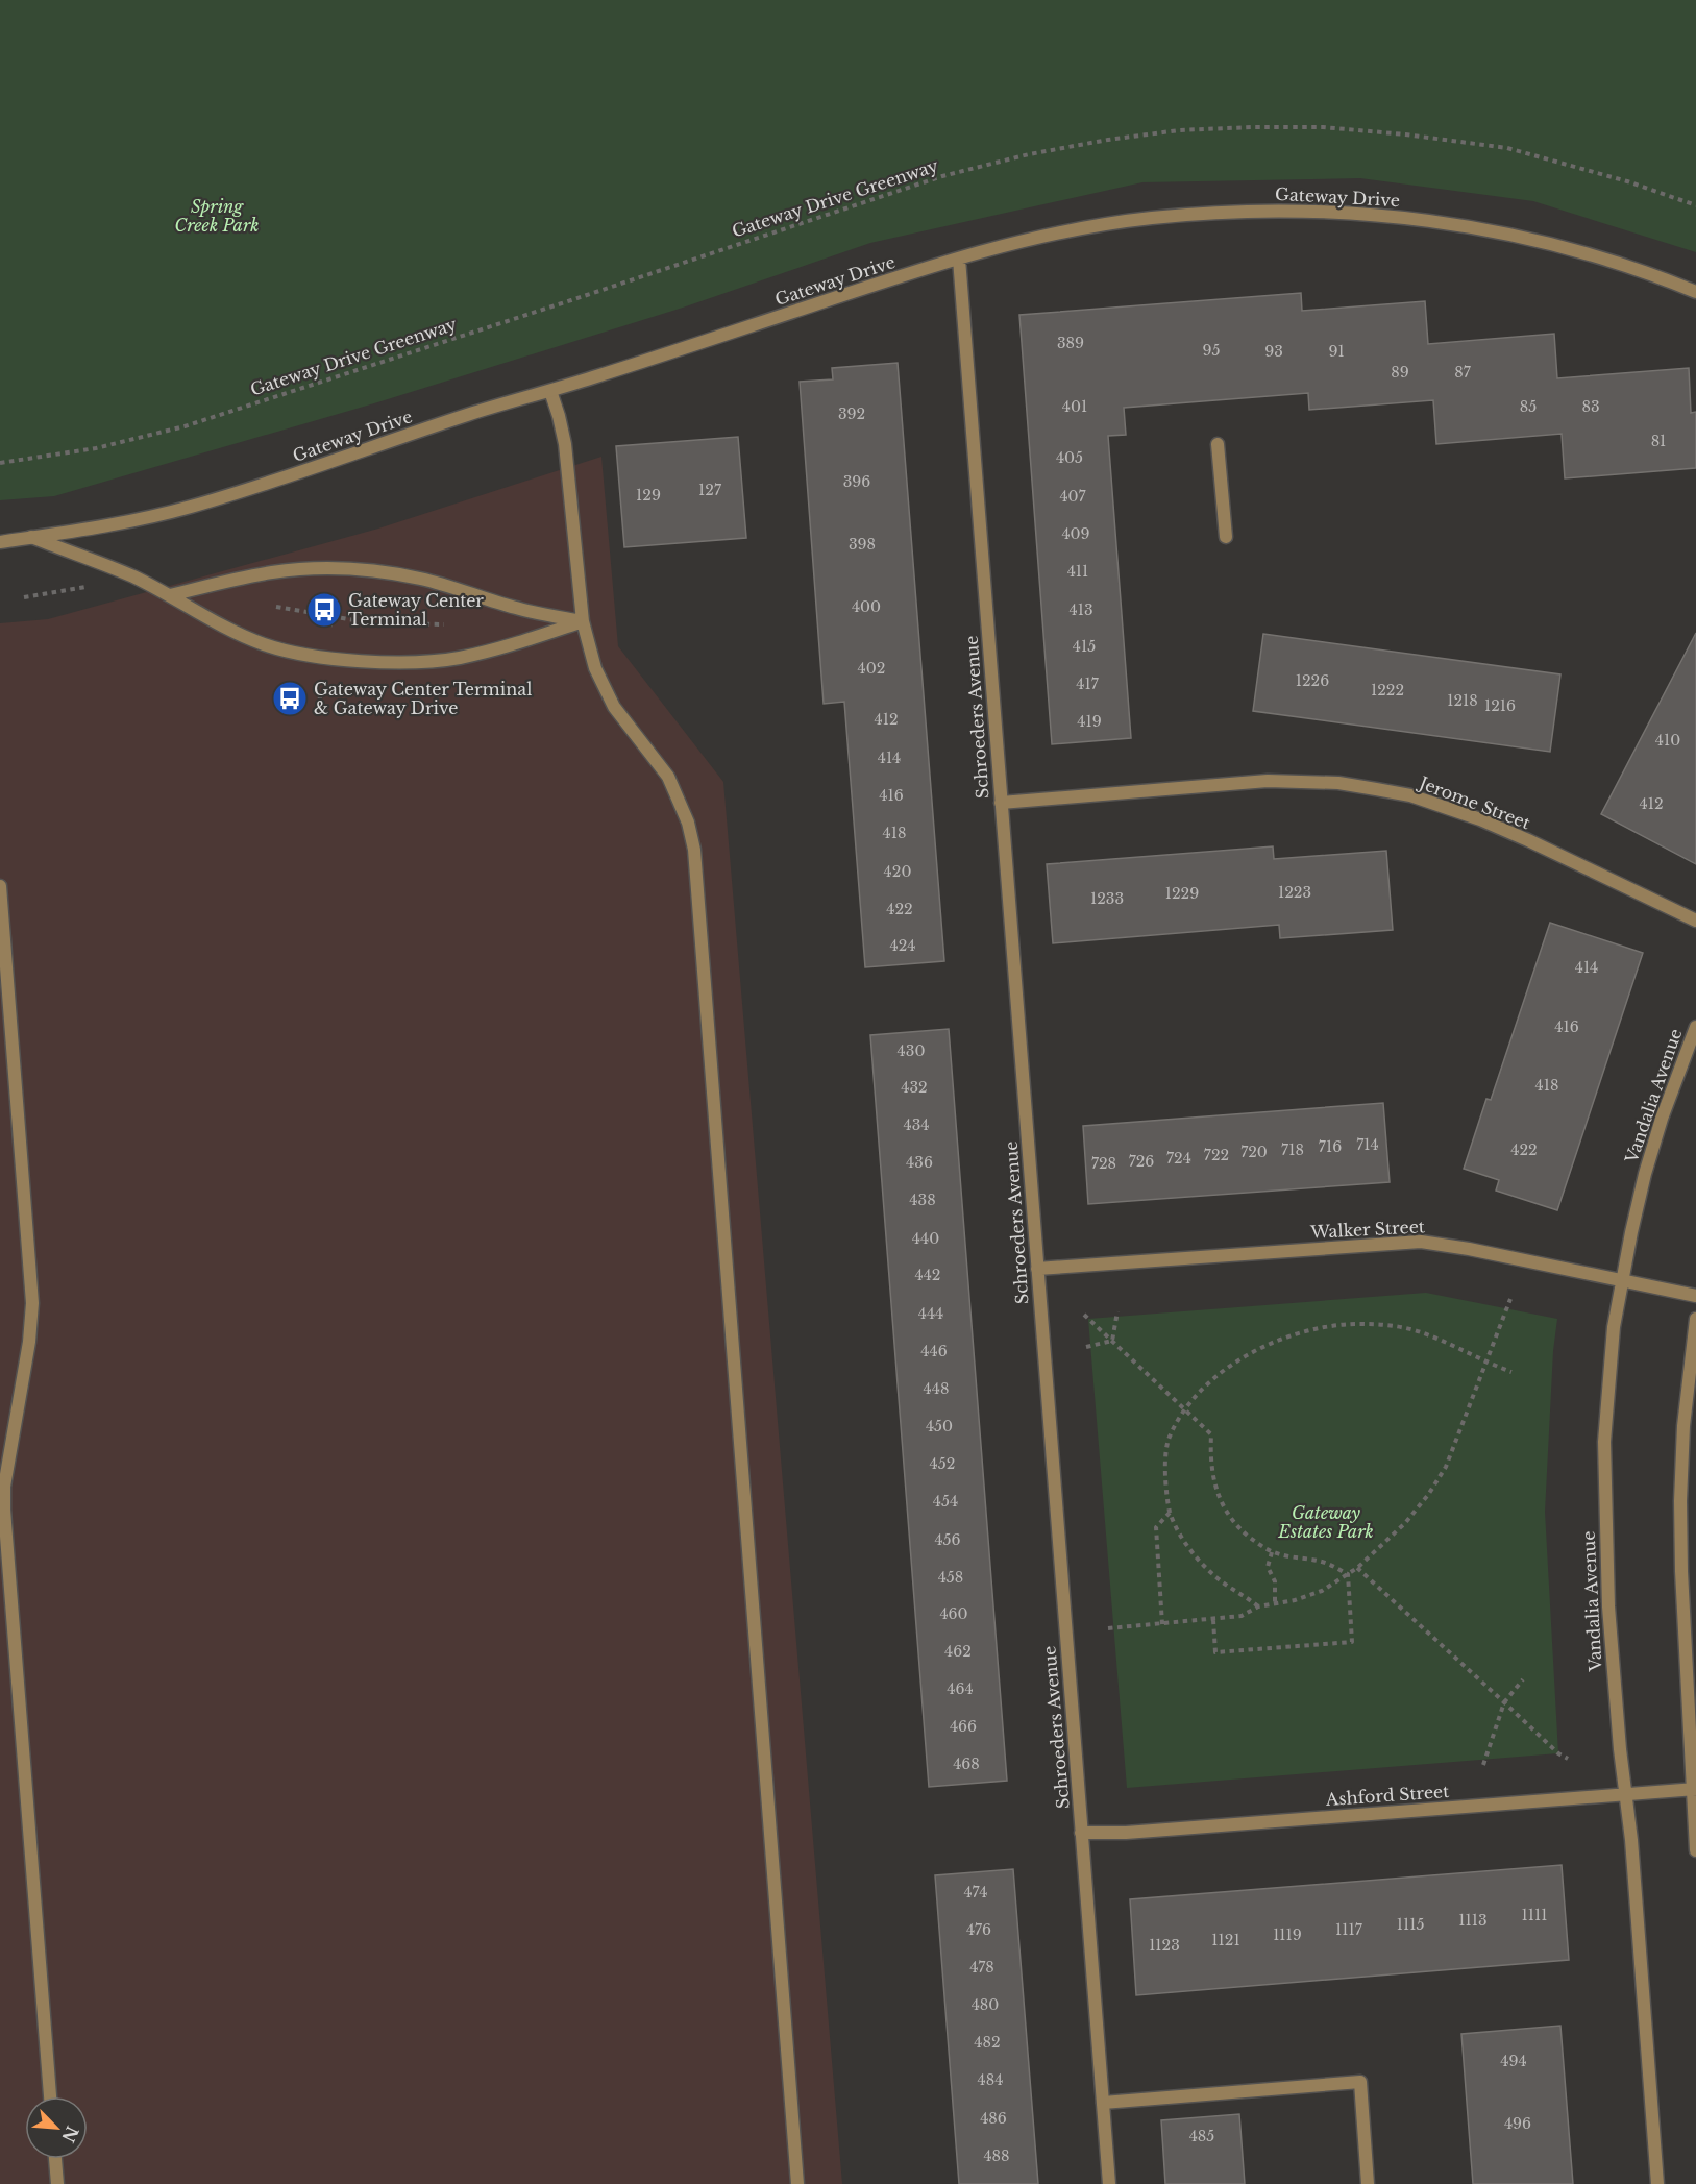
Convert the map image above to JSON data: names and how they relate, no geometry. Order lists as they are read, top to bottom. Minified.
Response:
{"streets":{"street":["Gateway Drive","Schroeders Avenue","Jerome Street","Vandalia Avenue","Walker Street","Ashford Street"],"path":["Gateway Drive Greenway"]},"crossings":[["Gateway Drive","Schroeders Avenue"],["Schroeders Avenue","Jerome Street"],["Schroeders Avenue","Walker Street"],["Schroeders Avenue","Ashford Street"],["Vandalia Avenue","Walker Street"],["Vandalia Avenue","Ashford Street"]],"parks":["Spring Creek Park","Gateway Estates Park"],"places":{"bus stop":["Gateway Center Terminal","Gateway Center Terminal & Gateway Drive"]},"house_numbers":["389","95","93","91","89","87","401","85","83","392","81","405","396","127","129","407","409","398","411","400","413","415","402","1226","417","1222","1218","1216","412","419","410","414","416","412","418","420","1223","1229","1233","422","424","414","416","430","418","432","434","714","716","718","422","720","722","724","726","436","728","438","440","442","444","446","448","450","452","454","456","458","460","462","464","466","468","474","1111","1113","1115","476","1117","1119","1121","1123","478","480","482","494","484","486","496","485","488"],"north":"bottom right"}
